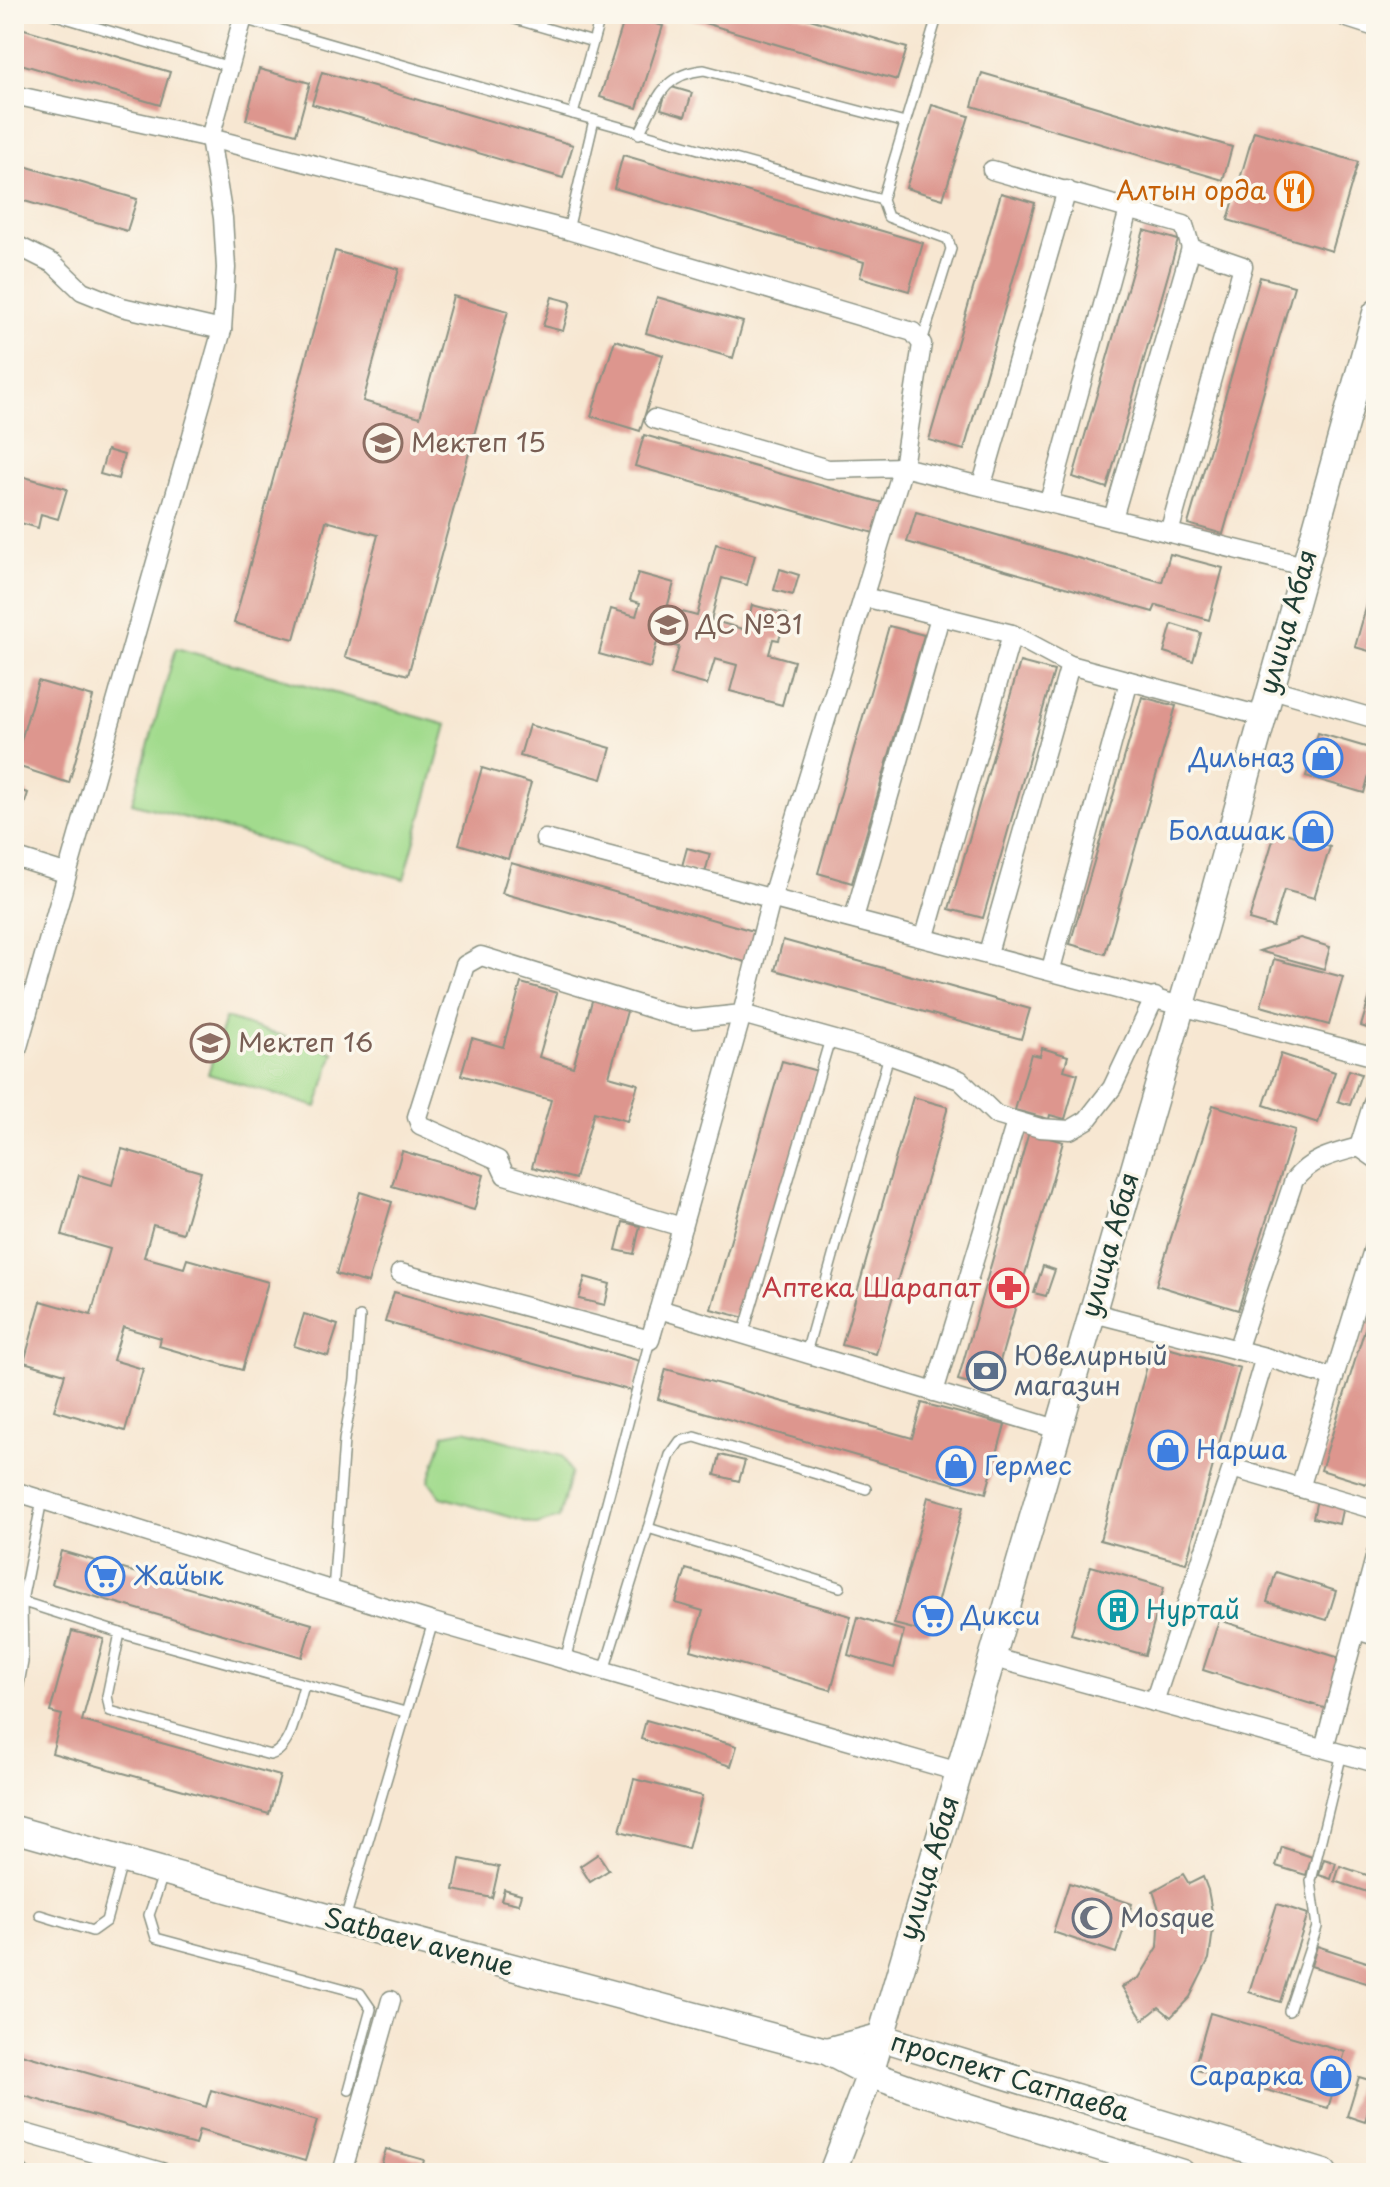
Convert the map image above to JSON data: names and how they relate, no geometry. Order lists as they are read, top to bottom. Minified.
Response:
{"streets":{"street":["улица Абая","Satbaev avenue","проспект Сатпаева"]},"crossings":[["улица Абая","проспект Сатпаева"],["Satbaev avenue","проспект Сатпаева"]],"places":{"restaurant":["Алтын орда"],"school or university":["Мектеп 15","ДС №31","Мектеп 16"],"shop":["Дильназ","Болашак","Нарша","Гермес","Сарарка"],"pharmacy":["Аптека Шарапат"],"bank":["Ювелирный магазин"],"supermarket":["Жайык","Дикси"],"building":["Нуртай"],"mosque":["Mosque"]}}
